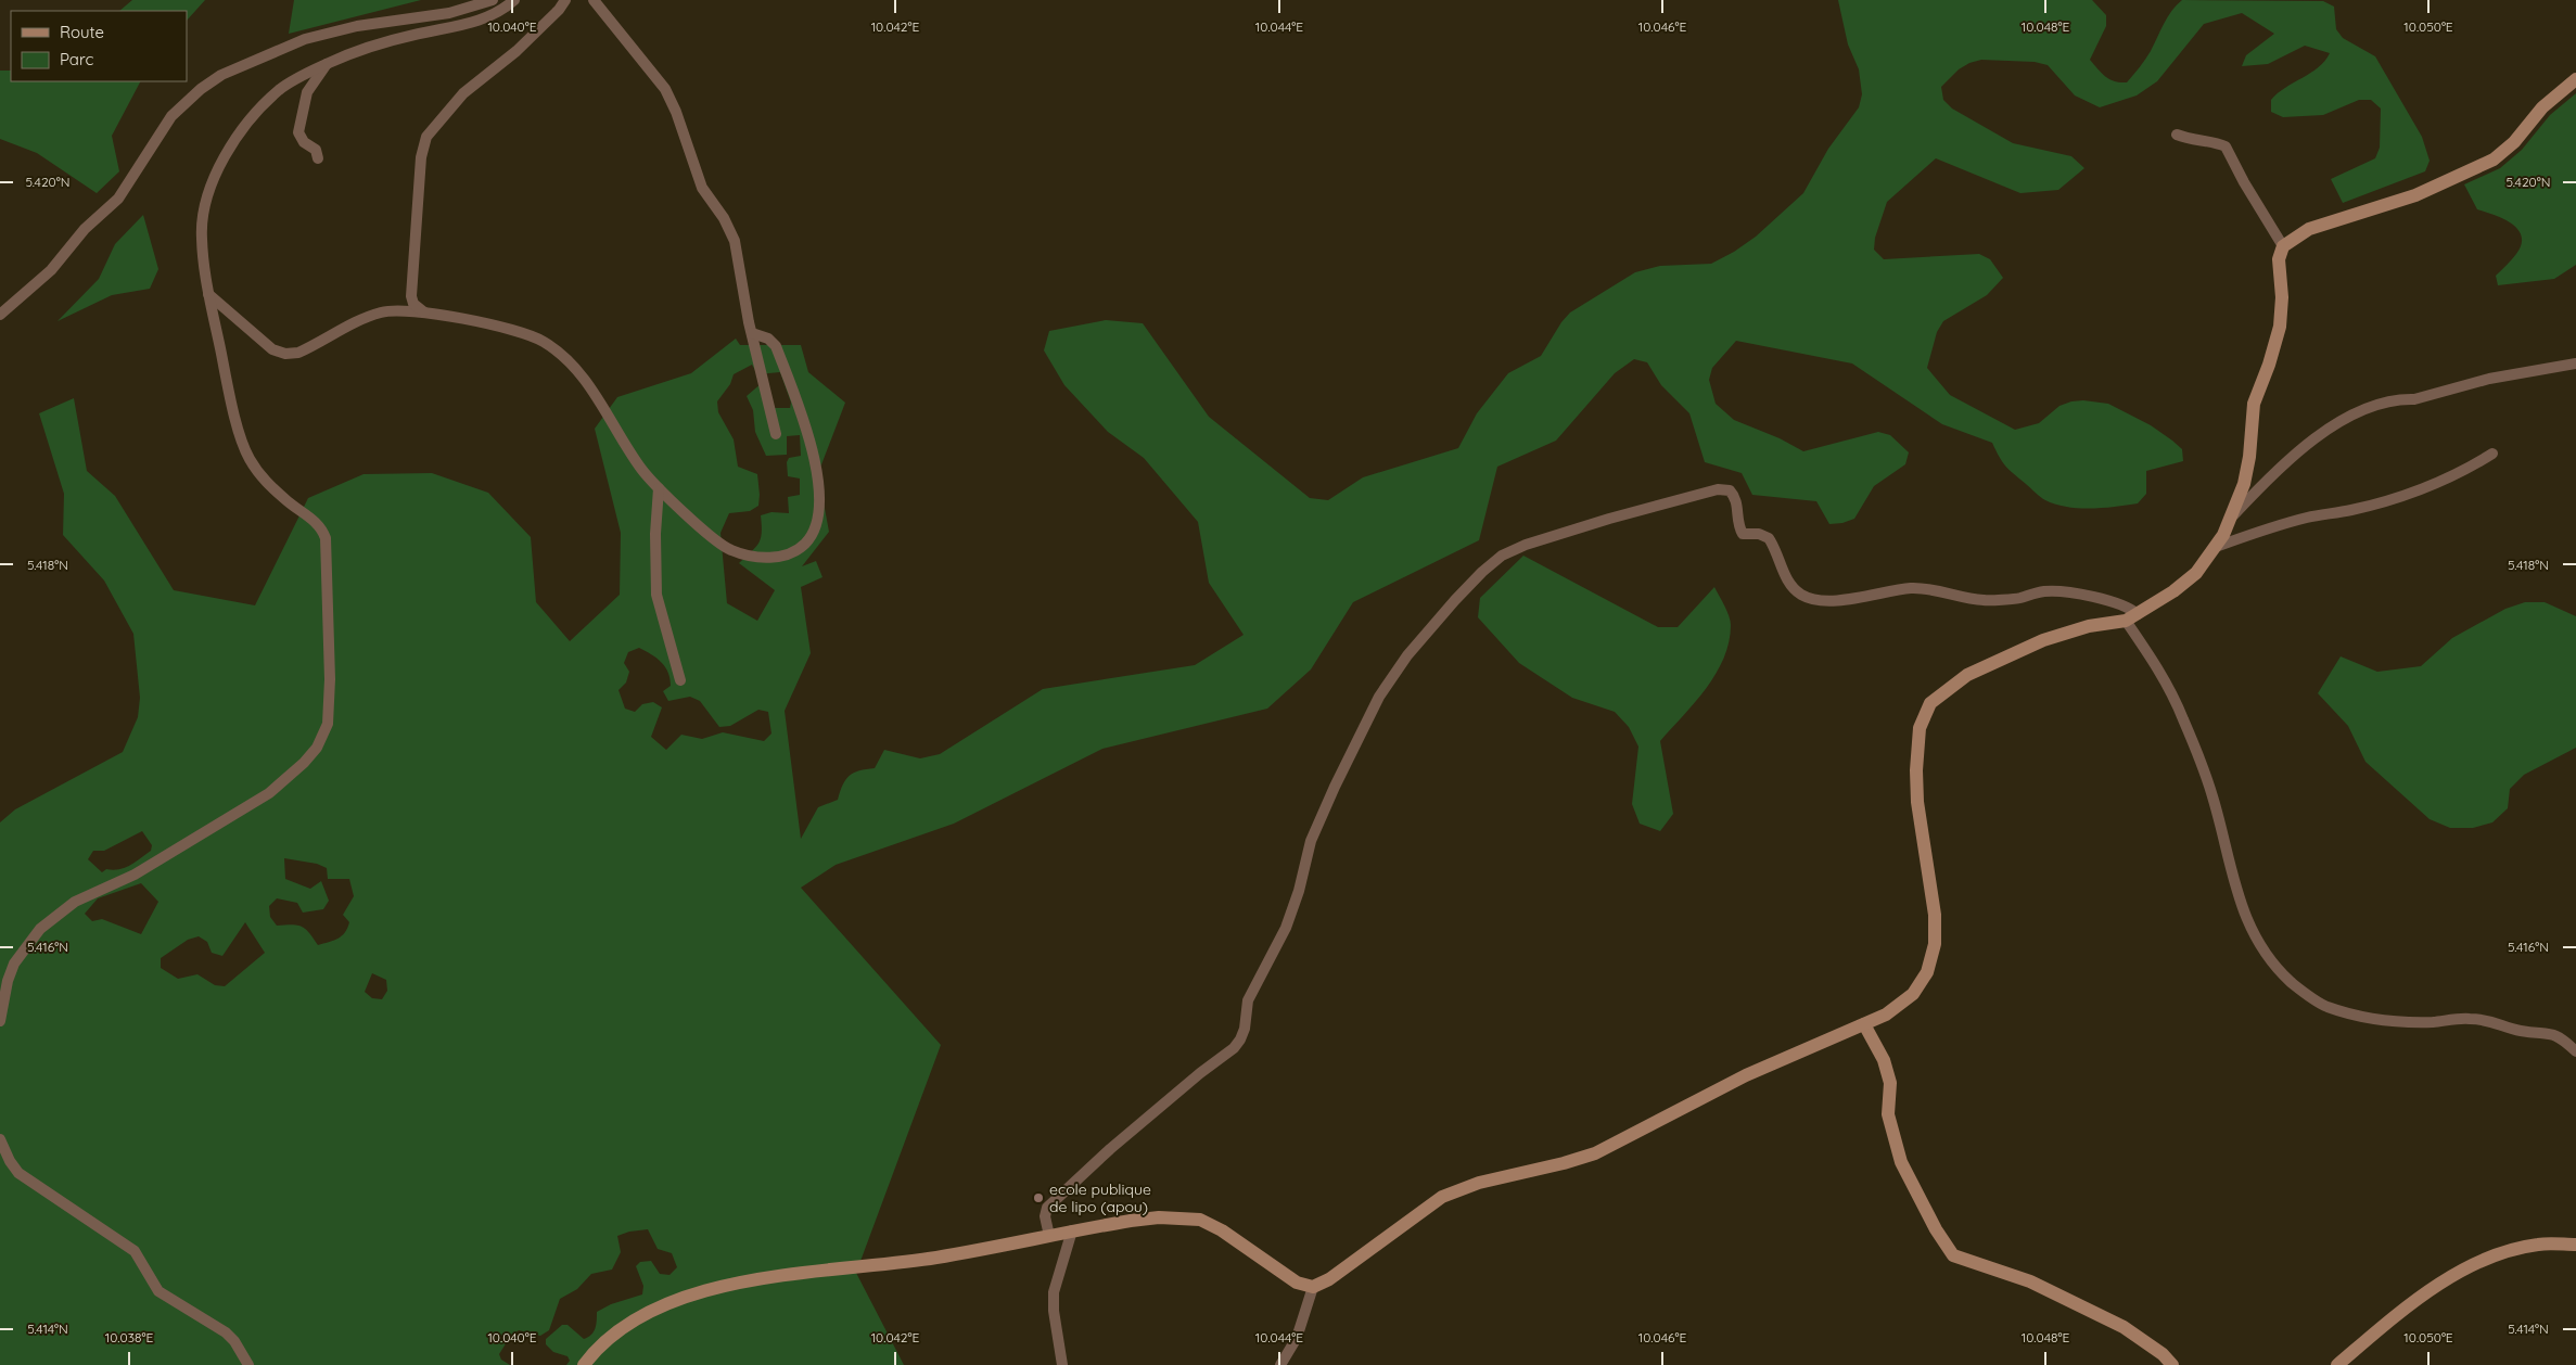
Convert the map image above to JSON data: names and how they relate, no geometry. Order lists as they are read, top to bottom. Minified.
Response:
{"places":["ecole publique de lipo (apou)"],"legend":["Route","Parc"],"coordinates":["10.040°E","10.042°E","10.044°E","10.046°E","10.048°E","10.050°E","5.420°N","5.418°N","5.416°N","5.414°N","10.038°E"]}
